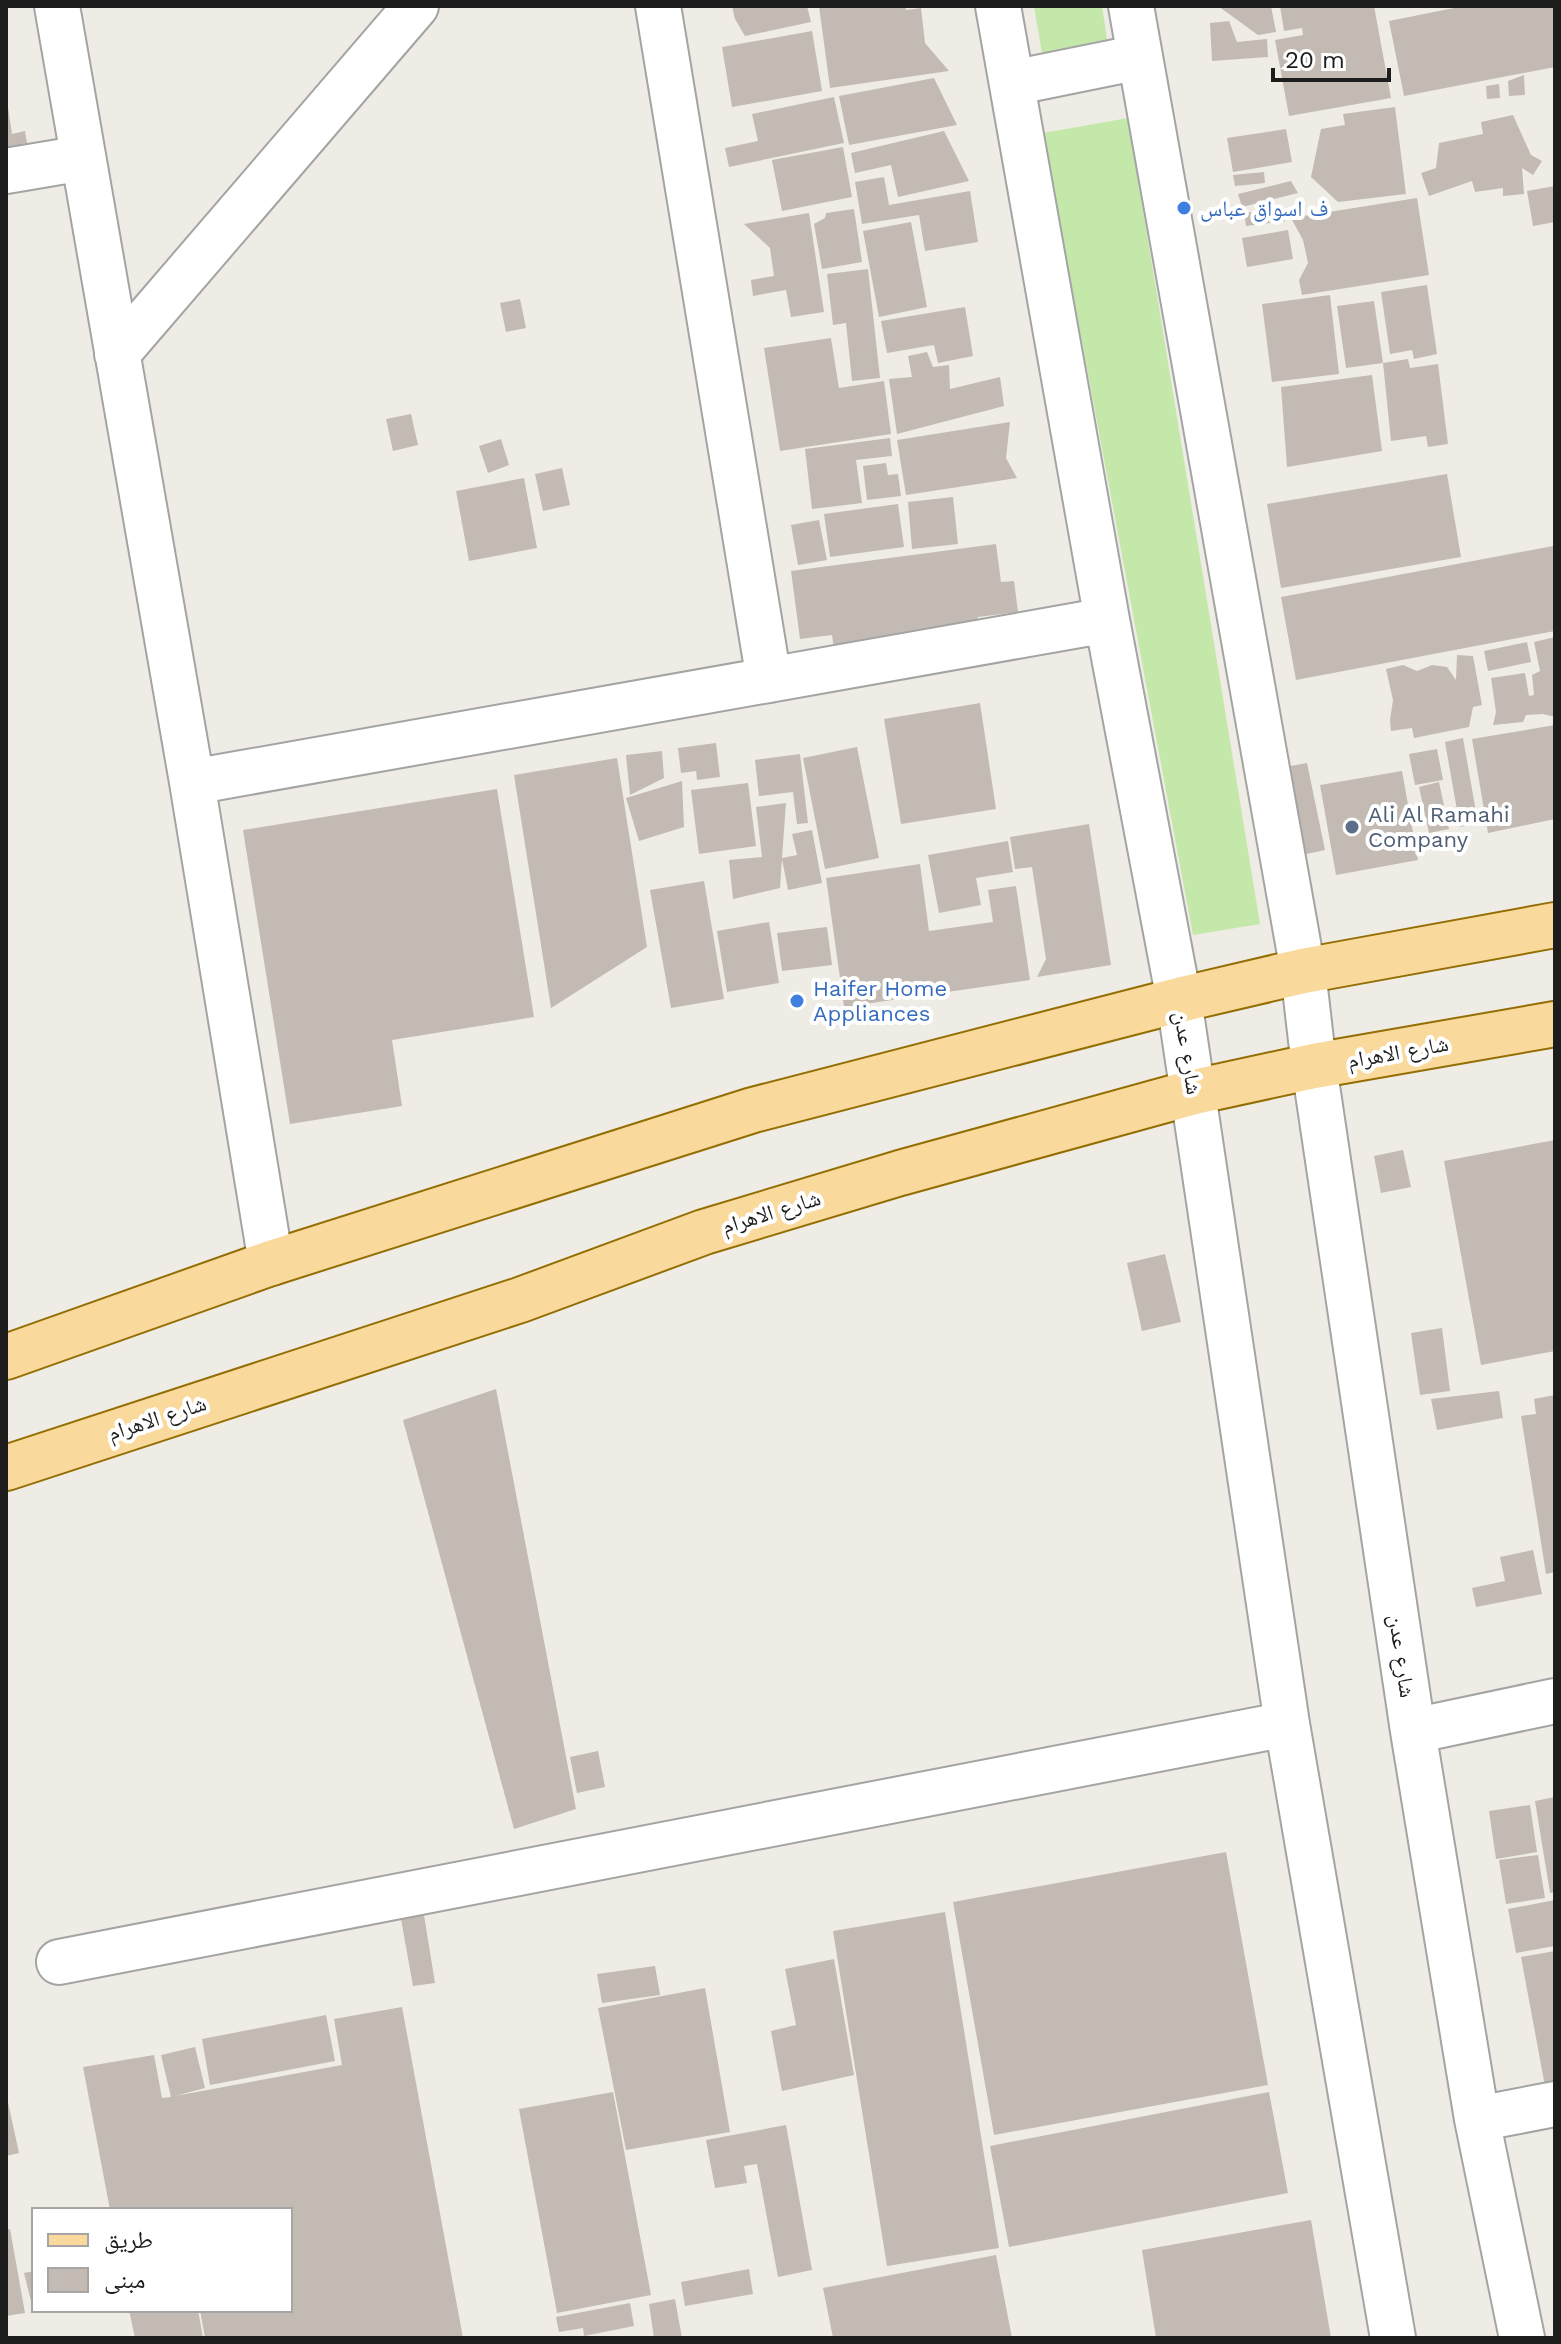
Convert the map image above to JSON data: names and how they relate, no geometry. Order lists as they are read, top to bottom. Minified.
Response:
{"streets":{"main road":["شارع الاهرام"],"street":["شارع عدن"]},"crossings":[["شارع الاهرام","شارع عدن"]],"places":["ف اسواق عباس","Ali Al Ramahi Company","Haifer Home Appliances"],"legend":["طريق","مبنى"],"scale_bar":"20 m"}
